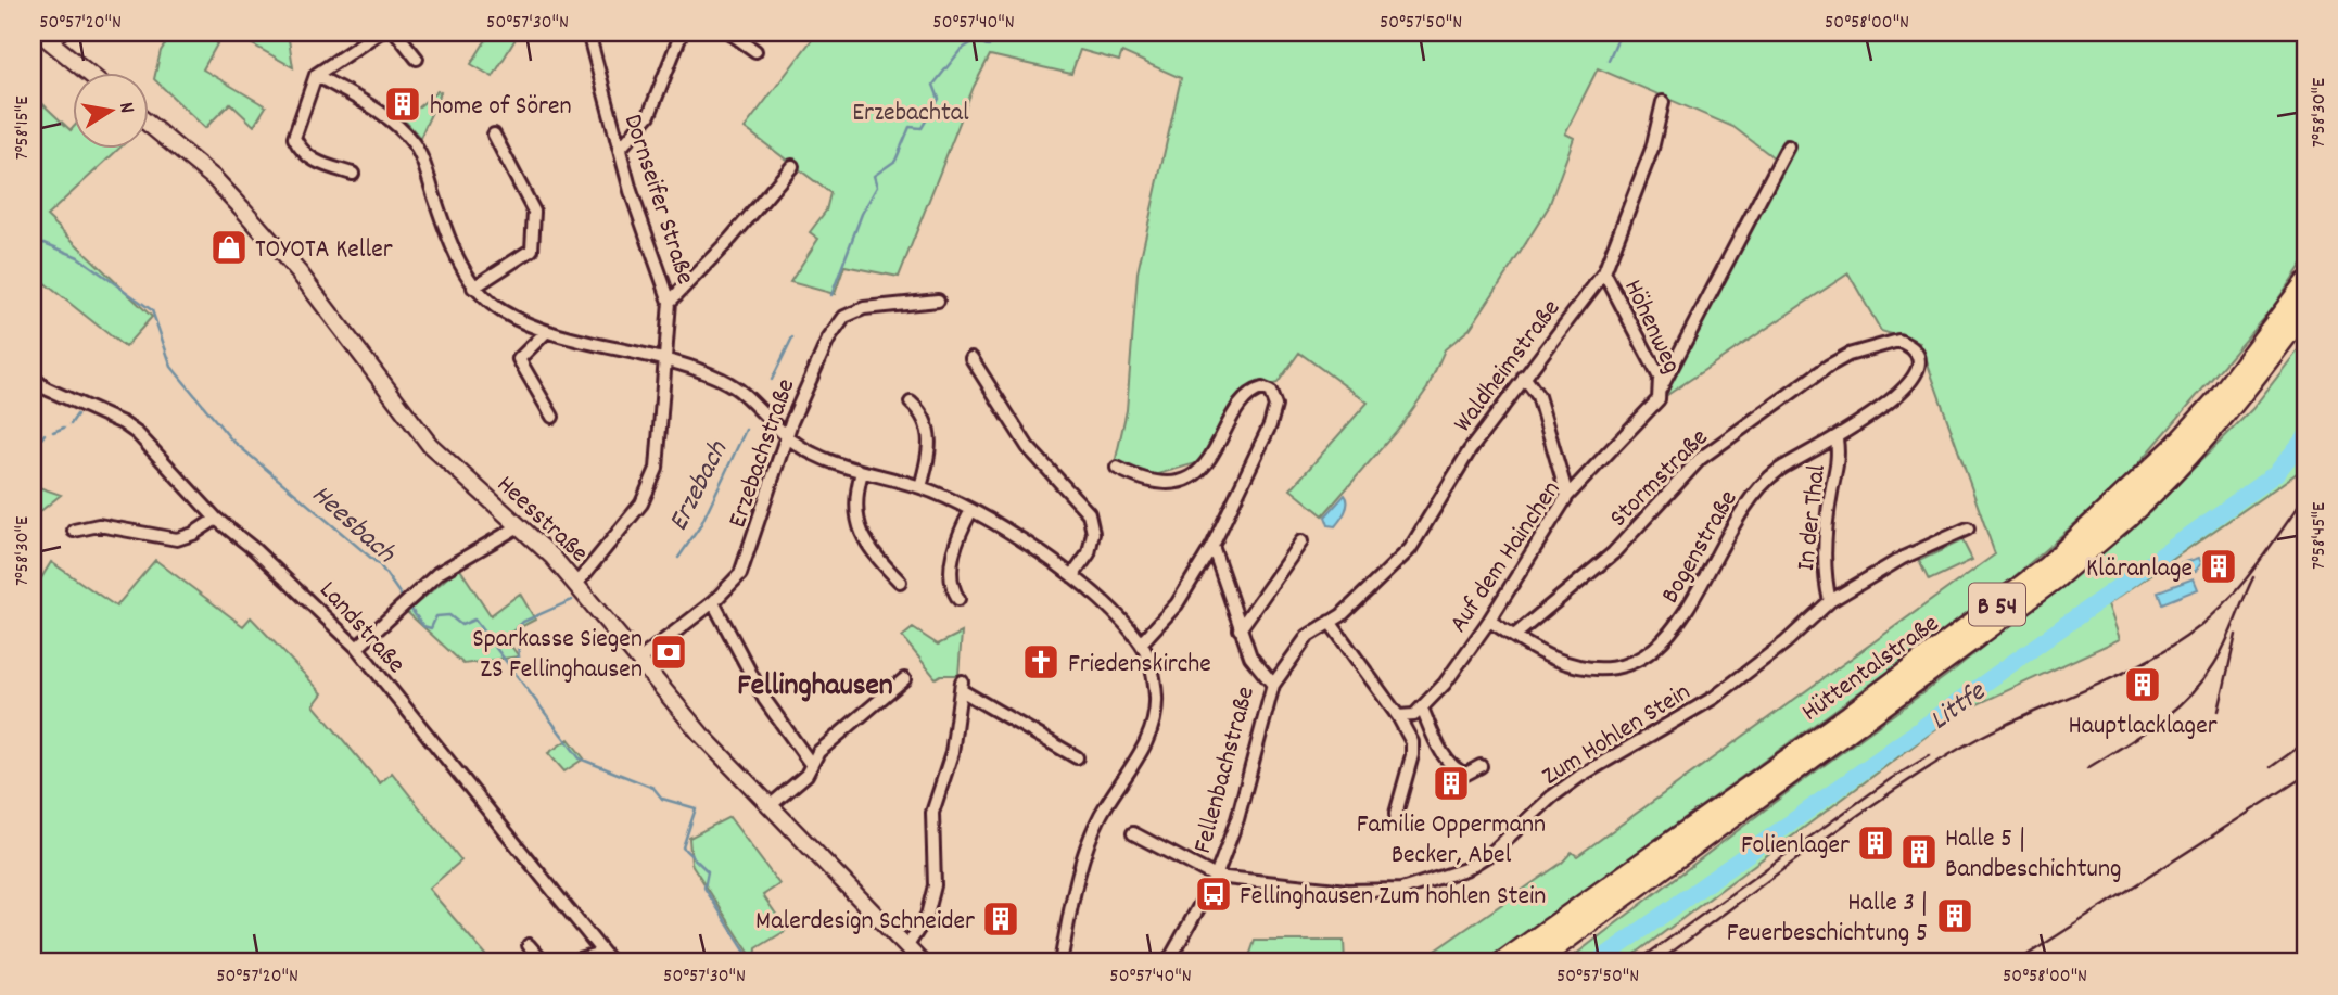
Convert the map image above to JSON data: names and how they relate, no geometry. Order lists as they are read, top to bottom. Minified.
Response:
{"streets":{"highway":["B 54","Hüttentalstraße"],"main road":["Heesstraße"],"street":["Dornseifer Straße","Höhenweg","Waldheimstraße","Erzebachstraße","Stormstraße","In der Thal","Bogenstraße","Auf dem Hainchen","Landstraße","Zum Hohlen Stein","Fellenbachstraße"]},"crossings":[["Dornseifer Straße","Heesstraße"],["Höhenweg","Waldheimstraße"],["Höhenweg","Auf dem Hainchen"],["Erzebachstraße","Heesstraße"],["Stormstraße","Bogenstraße"],["In der Thal","Bogenstraße"],["In der Thal","Zum Hohlen Stein"],["Bogenstraße","Auf dem Hainchen"],["B 54","Hüttentalstraße"],["Zum Hohlen Stein","Fellenbachstraße"]],"districts":["Fellinghausen"],"water":["Erzebach","Heesbach","Littfe"],"parks":["Erzebachtal"],"places":{"building":["home of Sören","Kläranlage","Hauptlacklager","Familie Oppermann Becker, Abel","Folienlager","Halle 5 | Bandbeschichtung","Halle 3 | Feuerbeschichtung 5","Malerdesign Schneider"],"shop":["TOYOTA Keller"],"bank":["Sparkasse Siegen ZS Fellinghausen"],"church":["Friedenskirche"],"bus stop":["Fellinghausen Zum hohlen Stein"]},"north":"right","coordinates":["50°57'20\"N","50°57'30\"N","50°57'40\"N","50°57'50\"N","50°58'00\"N","7°58'30\"E","7°58'15\"E","7°58'45\"E"]}
